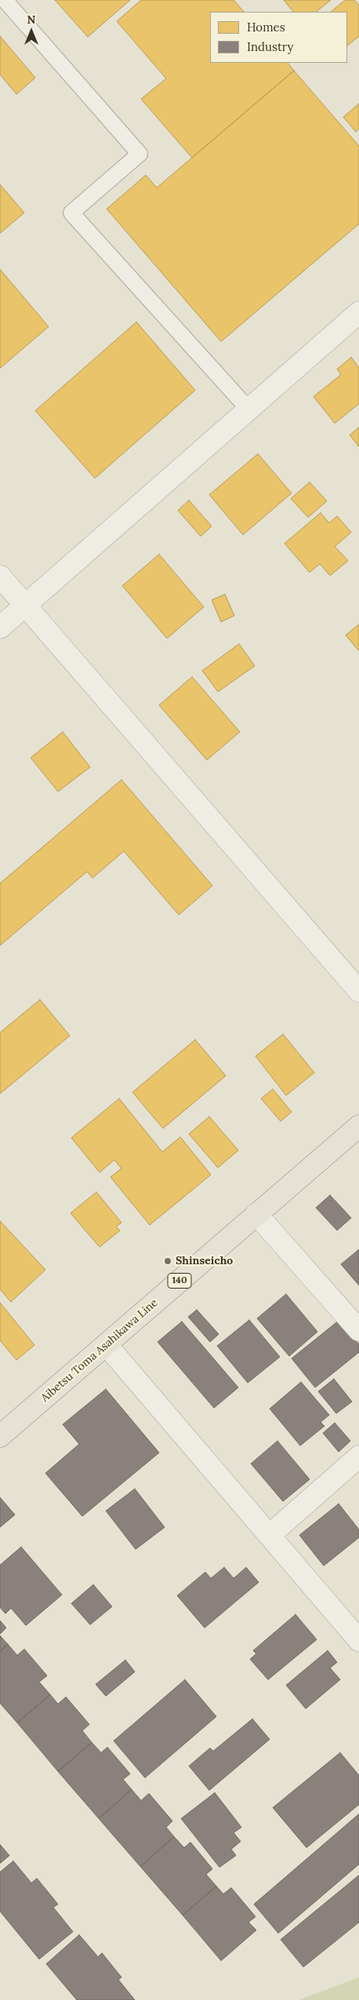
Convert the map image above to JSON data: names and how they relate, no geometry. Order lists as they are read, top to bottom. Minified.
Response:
{"streets":{"main road":["140","Aibetsu Toma Asahikawa Line"]},"places":["Shinseicho"],"legend":["Homes","Industry"],"north":"top"}
